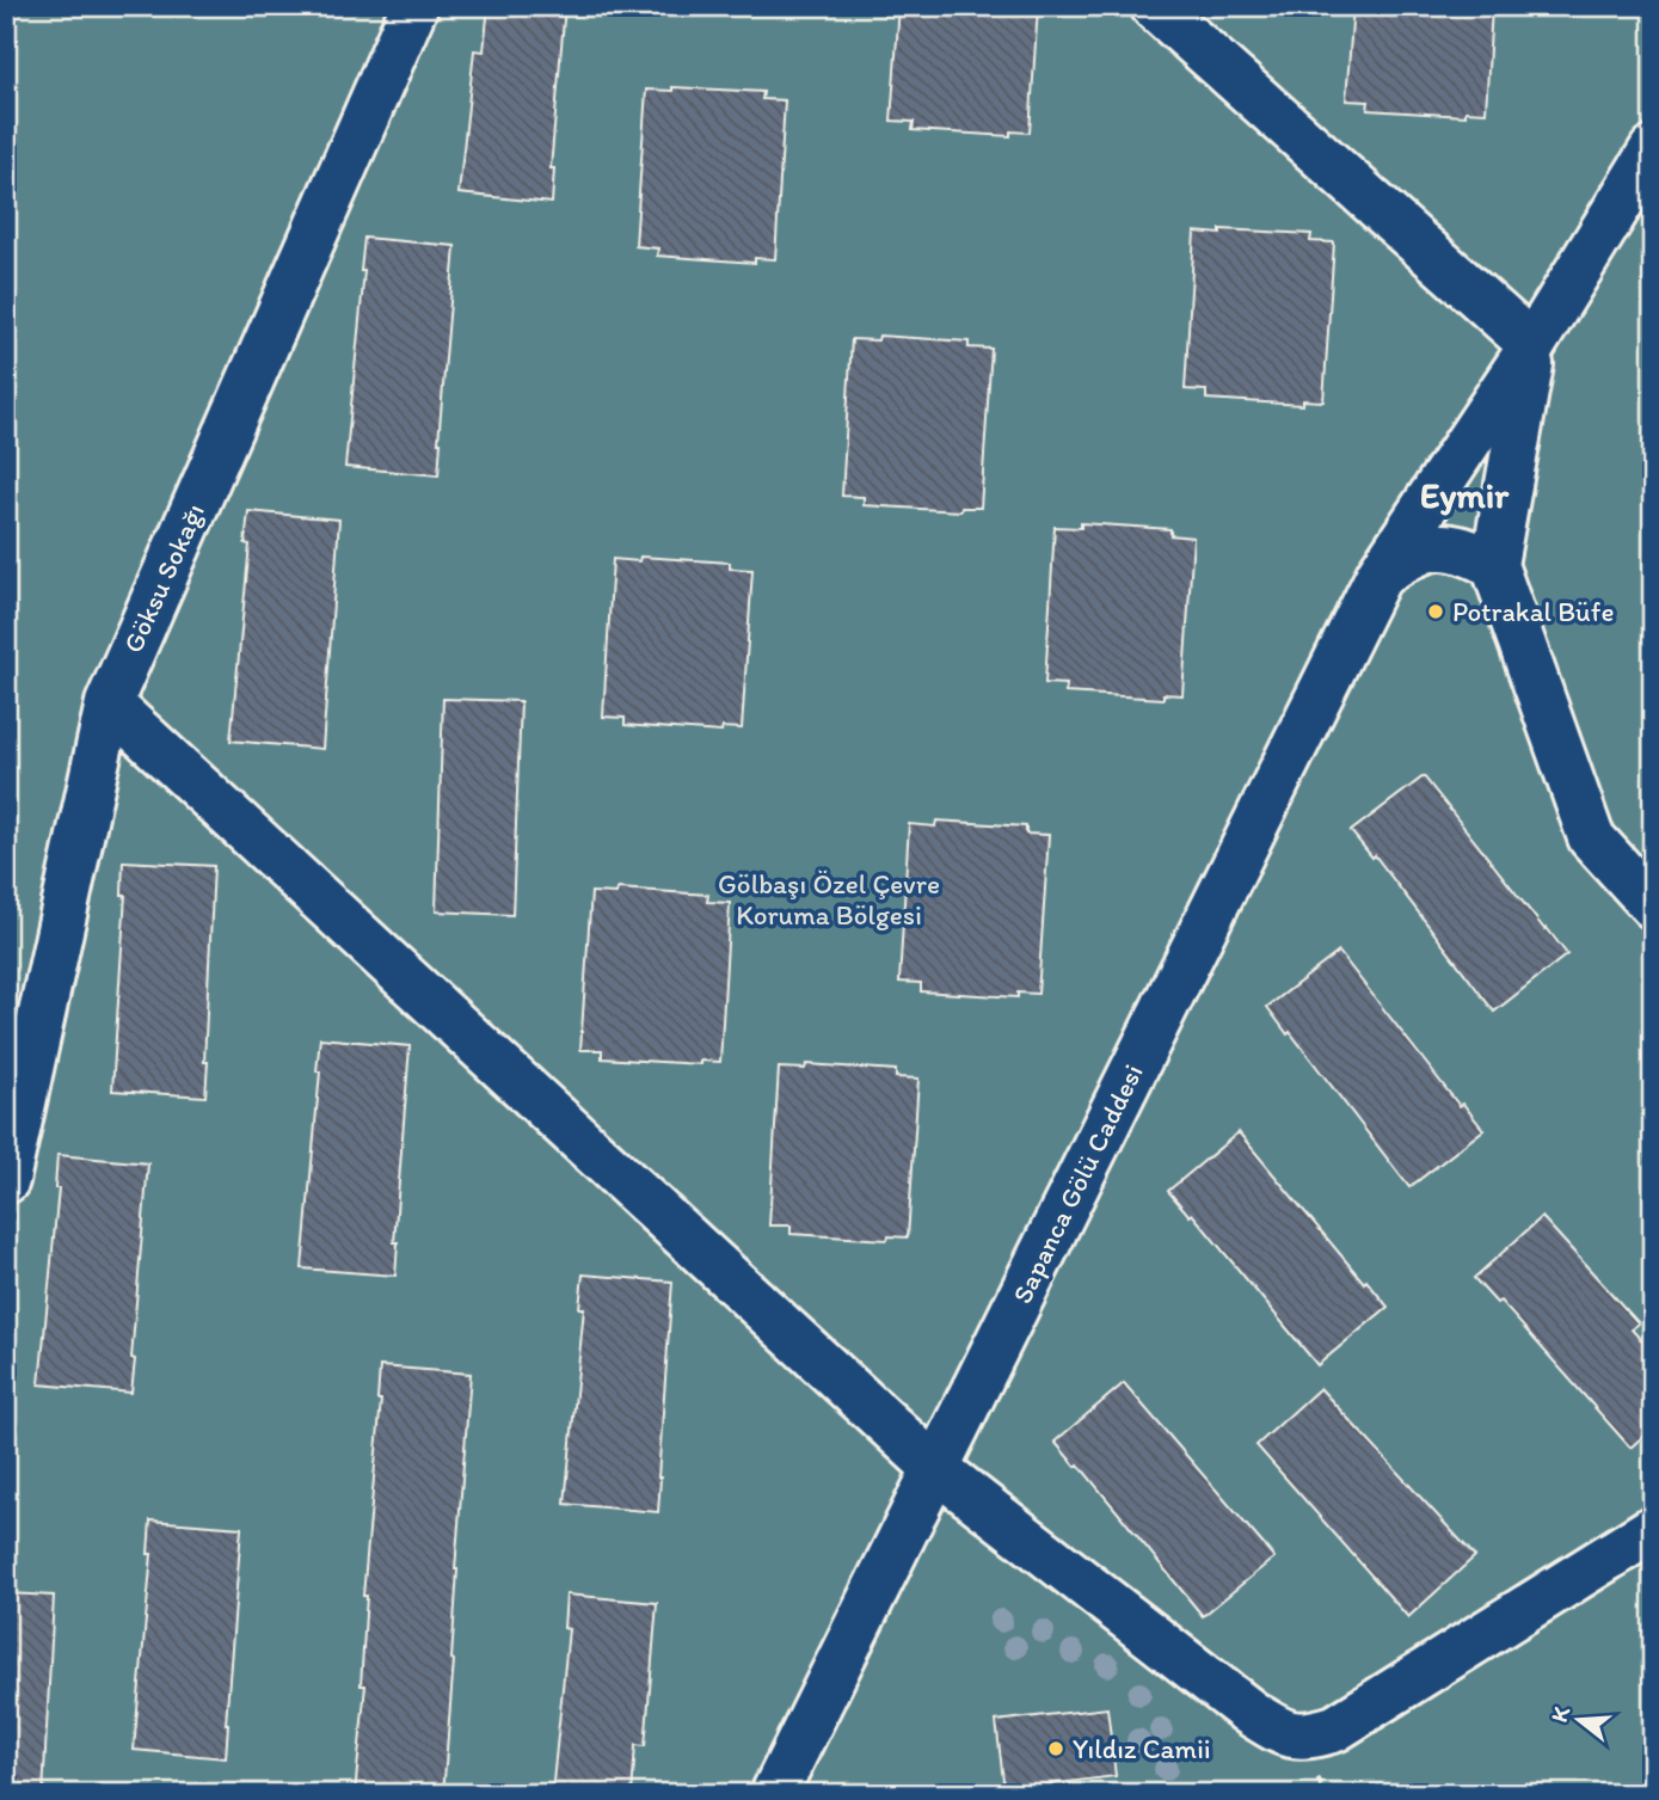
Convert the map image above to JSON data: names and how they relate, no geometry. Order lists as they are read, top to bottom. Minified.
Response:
{"streets":{"street":["Göksu Sokağı","Sapanca Gölü Caddesi"]},"districts":["Eymir"],"parks":["Gölbaşı Özel Çevre Koruma Bölgesi"],"places":["Potrakal Büfe","Yıldız Camii"],"north":"left"}
